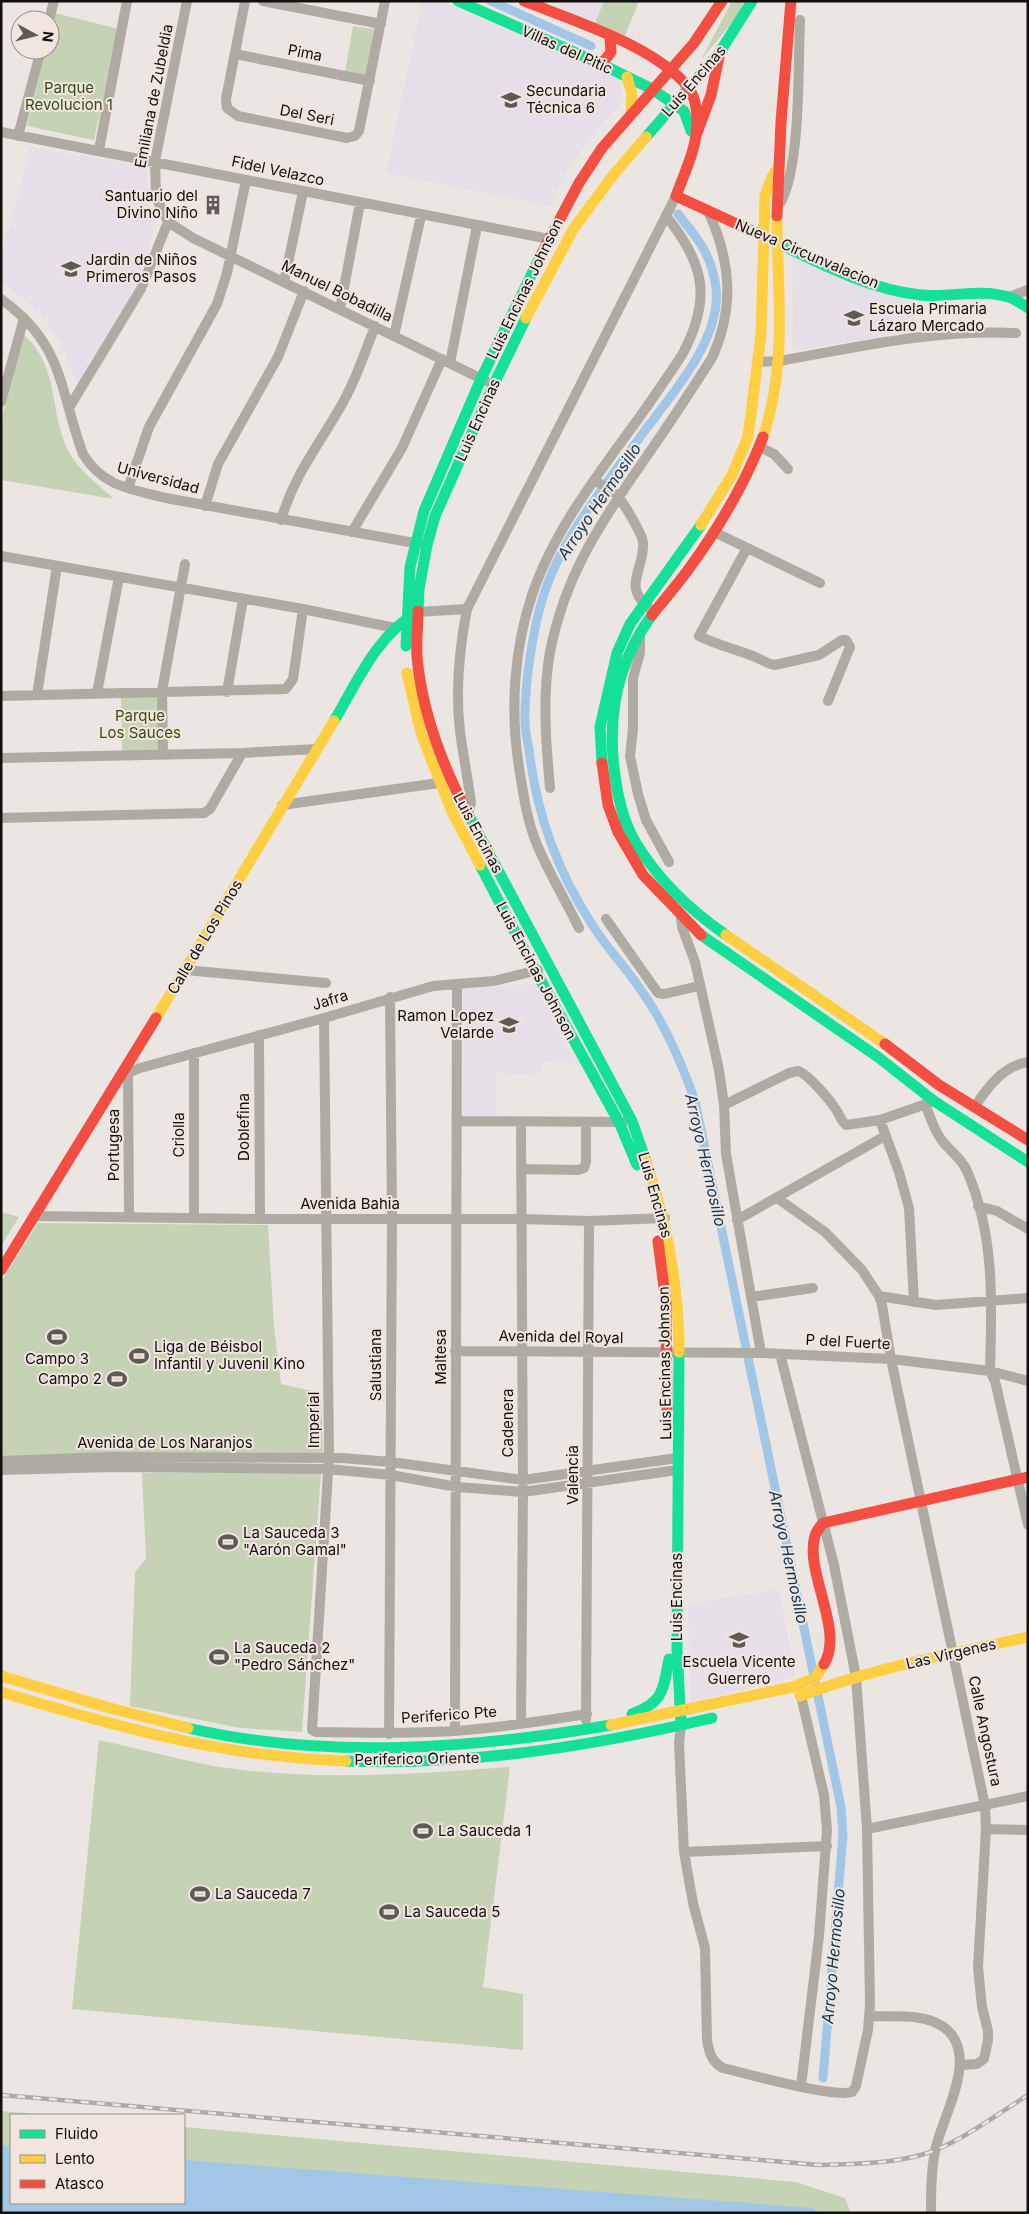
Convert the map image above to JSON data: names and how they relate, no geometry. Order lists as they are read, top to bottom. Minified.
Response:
{"streets":{"main road":["Villas del Pitic","Luis Encinas","Nueva Circunvalacion","Luis Encinas Johnson","Calle de Los Pinos","Las Virgenes","Periferico Oriente"],"street":["Pima","Emiliana de Zubeldia","Del Seri","Fidel Velazco","Manuel Bobadilla","Universidad","Jafra","Doblefina","Criolla","Portugesa","Avenida Bahia","Avenida del Royal","P del Fuerte","Maltesa","Salustiana","Imperial","Cadenera","Avenida de Los Naranjos","Valencia","Periferico Pte","Calle Angostura"]},"crossings":[["Villas del Pitic","Luis Encinas"],["Villas del Pitic","Luis Encinas Johnson"],["Pima","Del Seri"],["Luis Encinas","Luis Encinas Johnson"],["Luis Encinas","Manuel Bobadilla"],["Luis Encinas","Universidad"],["Luis Encinas","Calle de Los Pinos"],["Luis Encinas","Jafra"],["Luis Encinas","Avenida Bahia"],["Luis Encinas","P del Fuerte"],["Luis Encinas","Periferico Oriente"],["Emiliana de Zubeldia","Fidel Velazco"],["Emiliana de Zubeldia","Manuel Bobadilla"],["Fidel Velazco","Luis Encinas Johnson"],["Luis Encinas Johnson","Manuel Bobadilla"],["Luis Encinas Johnson","Universidad"],["Luis Encinas Johnson","Calle de Los Pinos"],["Luis Encinas Johnson","Jafra"],["Luis Encinas Johnson","Avenida Bahia"],["Luis Encinas Johnson","Avenida del Royal"],["Luis Encinas Johnson","P del Fuerte"],["Luis Encinas Johnson","Periferico Oriente"],["Calle de Los Pinos","Jafra"],["Calle de Los Pinos","Portugesa"],["Calle de Los Pinos","Avenida Bahia"],["Jafra","Doblefina"],["Jafra","Criolla"],["Jafra","Portugesa"],["Jafra","Maltesa"],["Jafra","Salustiana"],["Jafra","Imperial"],["Doblefina","Avenida Bahia"],["Criolla","Avenida Bahia"],["Portugesa","Avenida Bahia"],["Avenida Bahia","Maltesa"],["Avenida Bahia","Salustiana"],["Avenida Bahia","Imperial"],["Avenida Bahia","Cadenera"],["Avenida Bahia","Valencia"],["Avenida del Royal","P del Fuerte"],["Avenida del Royal","Maltesa"],["Avenida del Royal","Cadenera"],["Avenida del Royal","Valencia"],["P del Fuerte","Calle Angostura"],["Maltesa","Periferico Pte"],["Salustiana","Periferico Pte"],["Imperial","Avenida de Los Naranjos"],["Imperial","Periferico Pte"],["Cadenera","Periferico Pte"],["Valencia","Periferico Pte"],["Valencia","Periferico Oriente"],["Las Virgenes","Calle Angostura"]],"water":["Arroyo Hermosillo"],"parks":["Parque Revolucion 1","Parque Los Sauces"],"places":{"school or university":["Secundaria Técnica 6","Jardin de Niños Primeros Pasos","Escuela Primaria Lázaro Mercado","Ramon Lopez Velarde","Escuela Vicente Guerrero"],"building":["Santuario del Divino Niño"],"sports":["Campo 3","Liga de Béisbol Infantil y Juvenil Kino","Campo 2","La Sauceda 3 \"Aarón Gamal\"","La Sauceda 2 \"Pedro Sánchez\"","La Sauceda 1","La Sauceda 7","La Sauceda 5"]},"legend":["Fluido","Lento","Atasco"],"north":"right"}
